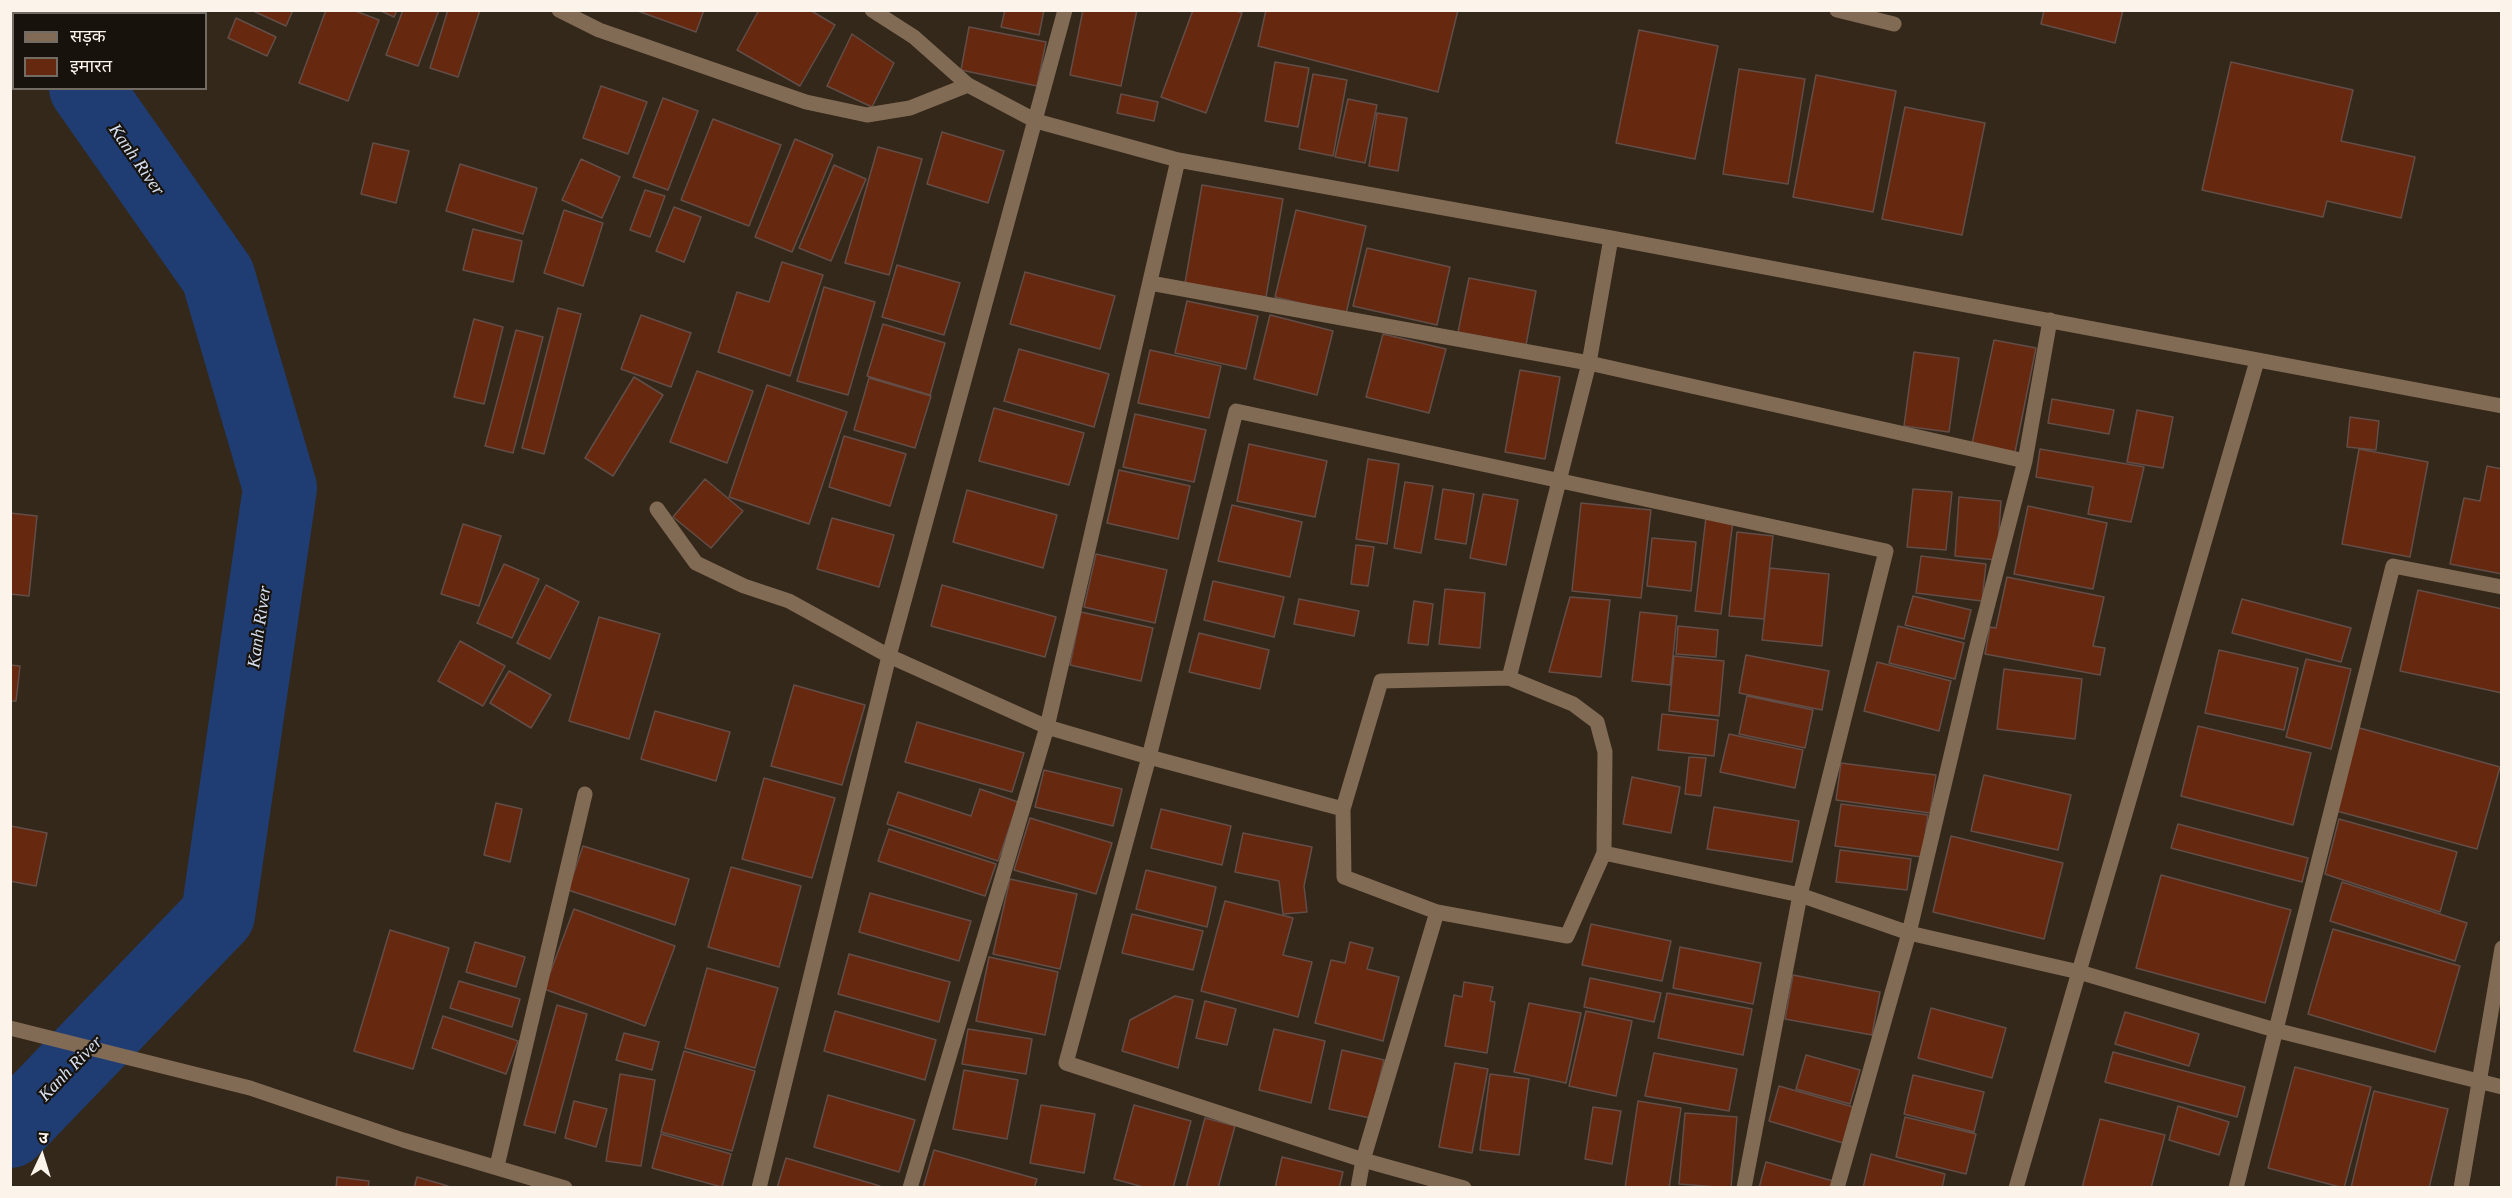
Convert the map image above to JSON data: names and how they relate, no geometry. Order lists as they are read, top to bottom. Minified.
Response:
{"water":["Kanh River"],"legend":["सड़क","इमारत"],"north":"top"}
